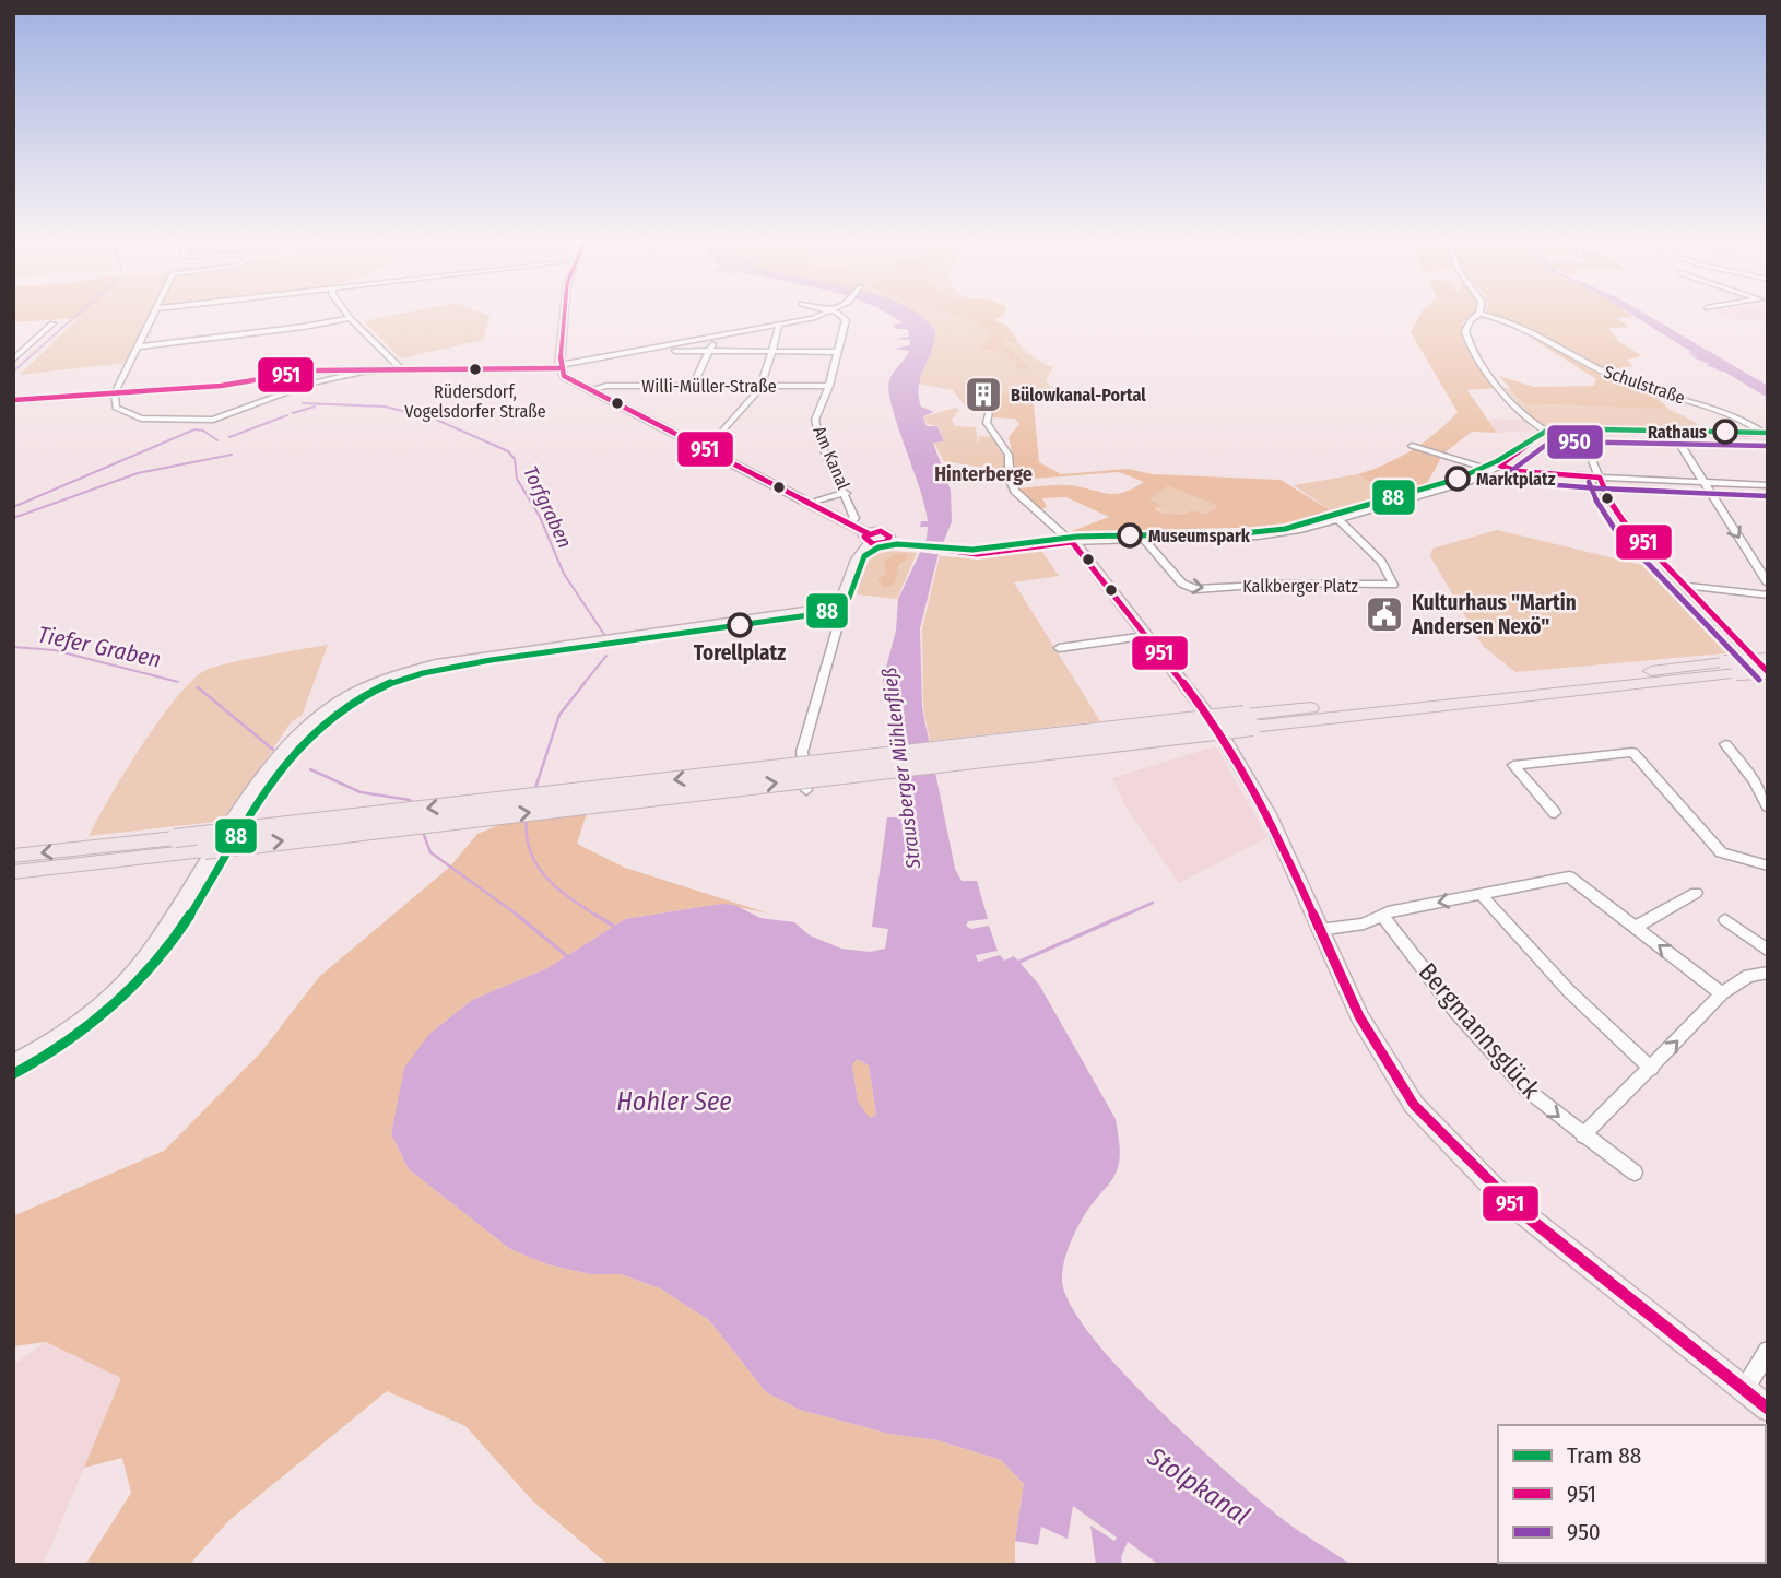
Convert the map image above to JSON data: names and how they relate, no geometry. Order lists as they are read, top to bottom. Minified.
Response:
{"streets":{"street":["Schulstraße","Willi-Müller-Straße","Am Kanal","Kalkberger Platz","Bergmannsglück"]},"crossings":[["Willi-Müller-Straße","Am Kanal"]],"districts":["Hinterberge"],"water":["Torfgraben","Tiefer Graben","Strausberger Mühlenfließ","Hohler See","Stolpkanal"],"places":{"other":["Rüdersdorf, Vogelsdorfer Straße","Rathaus","Marktplatz","Museumspark","Torellplatz"],"building":["Bülowkanal-Portal"],"public building":["Kulturhaus \"Martin Andersen Nexö\""]},"lines":["transit line 951","tram line 88","transit line 950"],"legend":["Tram 88","951","950"]}
